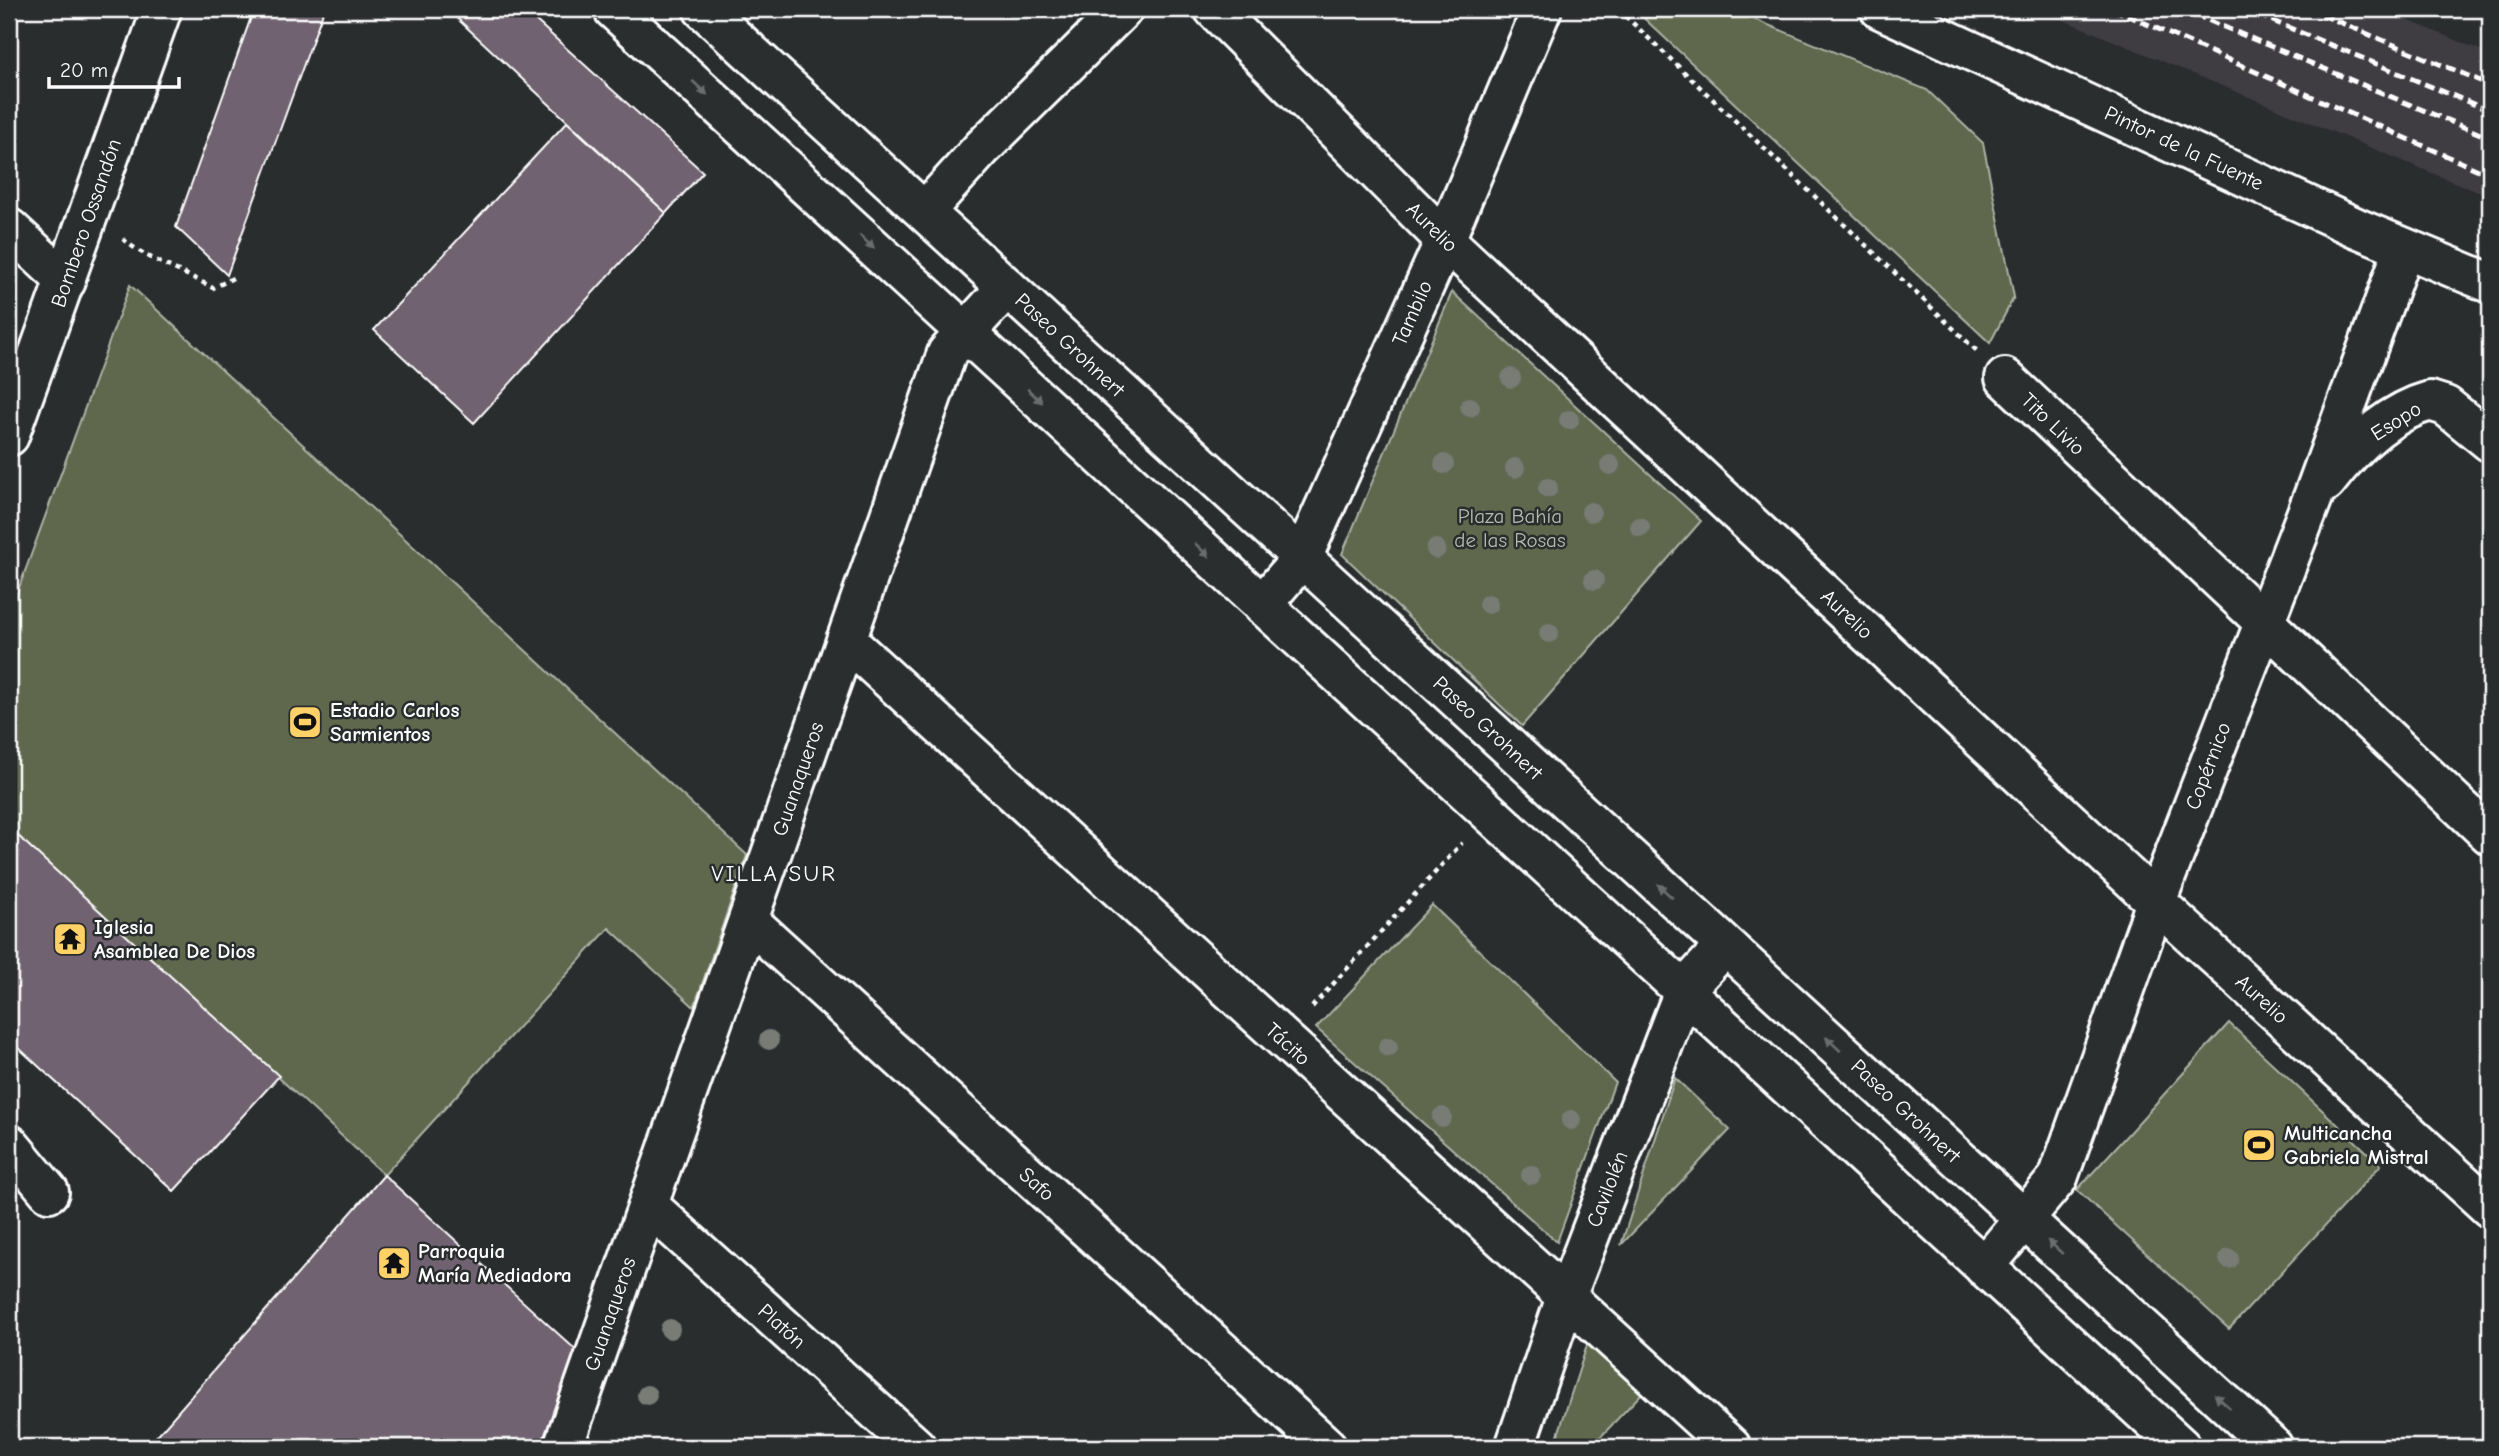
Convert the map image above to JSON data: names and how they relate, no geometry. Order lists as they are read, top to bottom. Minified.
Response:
{"streets":{"street":["Pintor de la Fuente","Bombero Ossandón","Aurelio","Tambilo","Paseo Grohnert","Esopo","Tito Livio","Copérnico","Guanaqueros","Tácito","Safo","Cavilolén","Platón"]},"crossings":[["Pintor de la Fuente","Copérnico"],["Aurelio","Tambilo"],["Aurelio","Copérnico"],["Tambilo","Paseo Grohnert"],["Paseo Grohnert","Copérnico"],["Paseo Grohnert","Guanaqueros"],["Paseo Grohnert","Cavilolén"],["Esopo","Copérnico"],["Tito Livio","Copérnico"],["Guanaqueros","Tácito"],["Guanaqueros","Safo"],["Guanaqueros","Platón"],["Tácito","Cavilolén"]],"districts":["VILLA SUR"],"parks":["Plaza Bahía de las Rosas"],"places":{"sports":["Estadio Carlos Sarmientos","Multicancha Gabriela Mistral"],"temple":["Iglesia Asamblea De Dios","Parroquia María Mediadora"]},"scale_bar":"20 m"}
